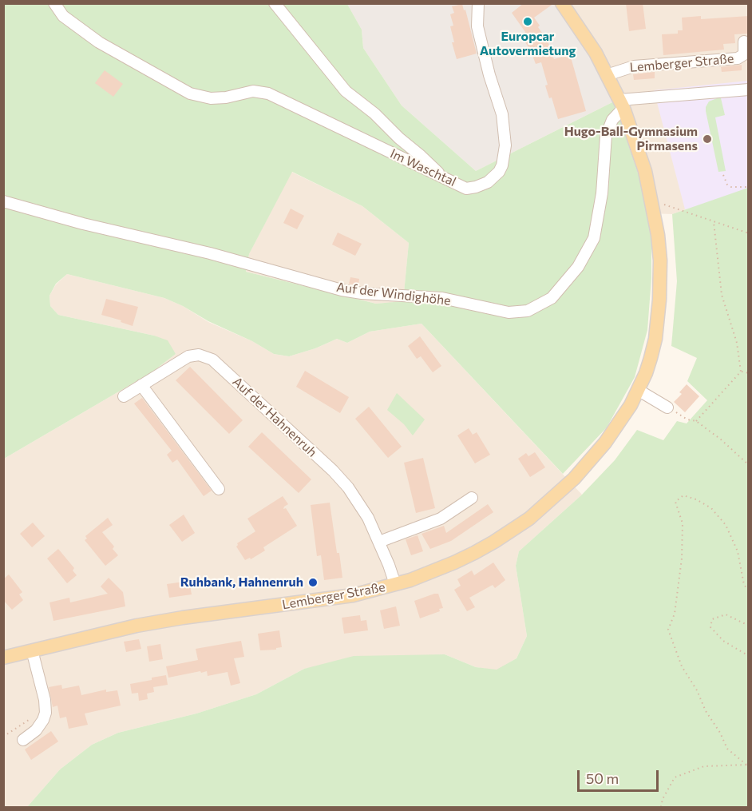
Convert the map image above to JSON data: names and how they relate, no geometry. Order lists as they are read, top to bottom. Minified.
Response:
{"streets":{"main road":["Lemberger Straße"],"street":["Im Waschtal","Auf der Windighöhe","Auf der Hahnenruh"]},"crossings":[["Lemberger Straße","Auf der Windighöhe"],["Lemberger Straße","Auf der Hahnenruh"]],"places":["Europcar Autovermietung","Hugo-Ball-Gymnasium Pirmasens","Ruhbank, Hahnenruh"],"scale_bar":"50 m"}
